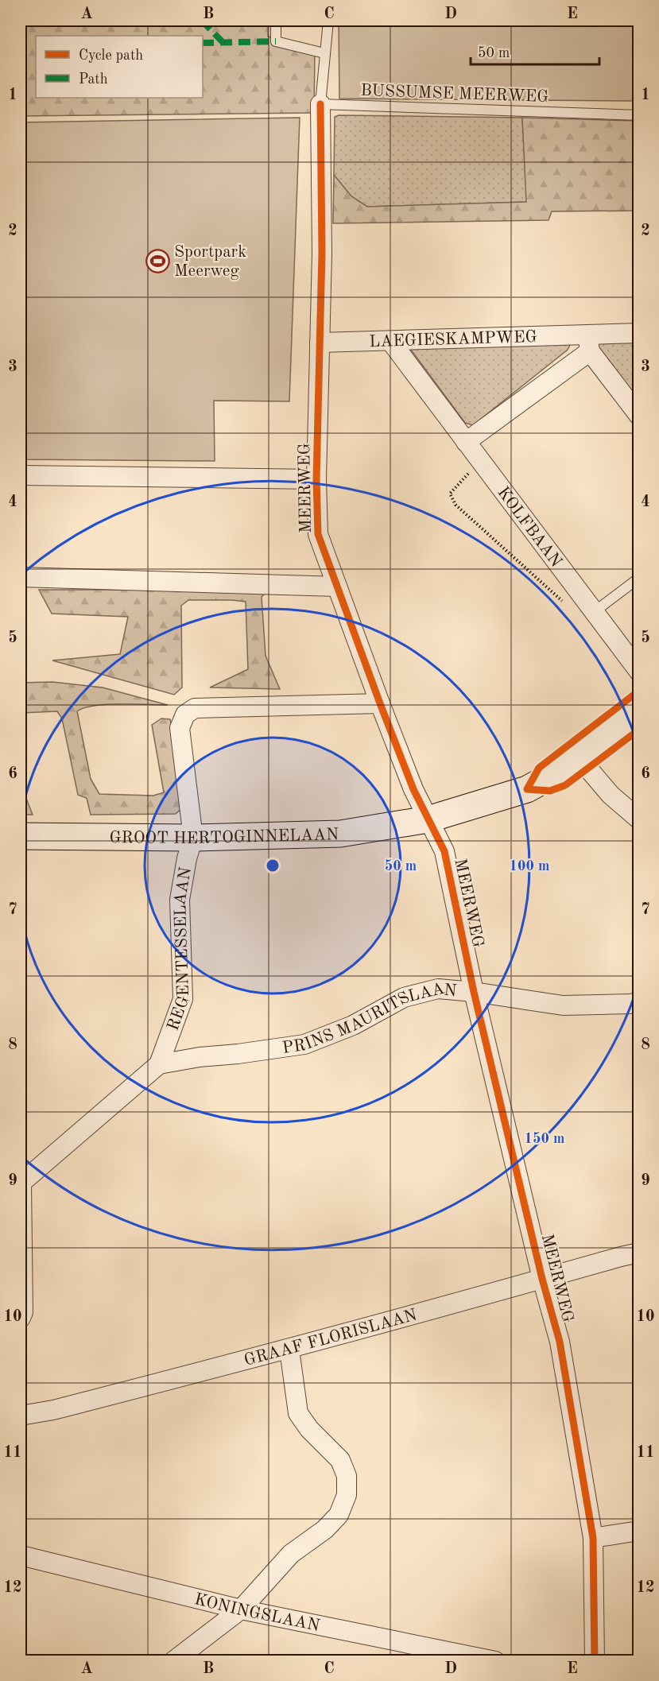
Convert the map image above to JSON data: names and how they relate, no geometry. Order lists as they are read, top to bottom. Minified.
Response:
{"streets":{"main road":["GROOT HERTOGINNELAAN"],"street":["LAEGIESKAMPWEG","MEERWEG","KOLFBAAN","REGENTESSELAAN","PRINS MAURITSLAAN","GRAAF FLORISLAAN","KONINGSLAAN"],"lane":["BUSSUMSE MEERWEG"]},"crossings":[["BUSSUMSE MEERWEG","MEERWEG"],["LAEGIESKAMPWEG","MEERWEG"],["LAEGIESKAMPWEG","KOLFBAAN"],["MEERWEG","GROOT HERTOGINNELAAN"],["MEERWEG","REGENTESSELAAN"],["MEERWEG","PRINS MAURITSLAAN"],["MEERWEG","GRAAF FLORISLAAN"],["GROOT HERTOGINNELAAN","REGENTESSELAAN"],["REGENTESSELAAN","PRINS MAURITSLAAN"]],"places":{"sports":["Sportpark Meerweg"]},"legend":["Cycle path","Path"],"scale_bar":"50 m","grid":{"columns":["A","B","C","D","E"],"rows":["1","2","3","4","5","6","7","8","9","10","11","12"]},"rings":["50 m","100 m","150 m"]}
